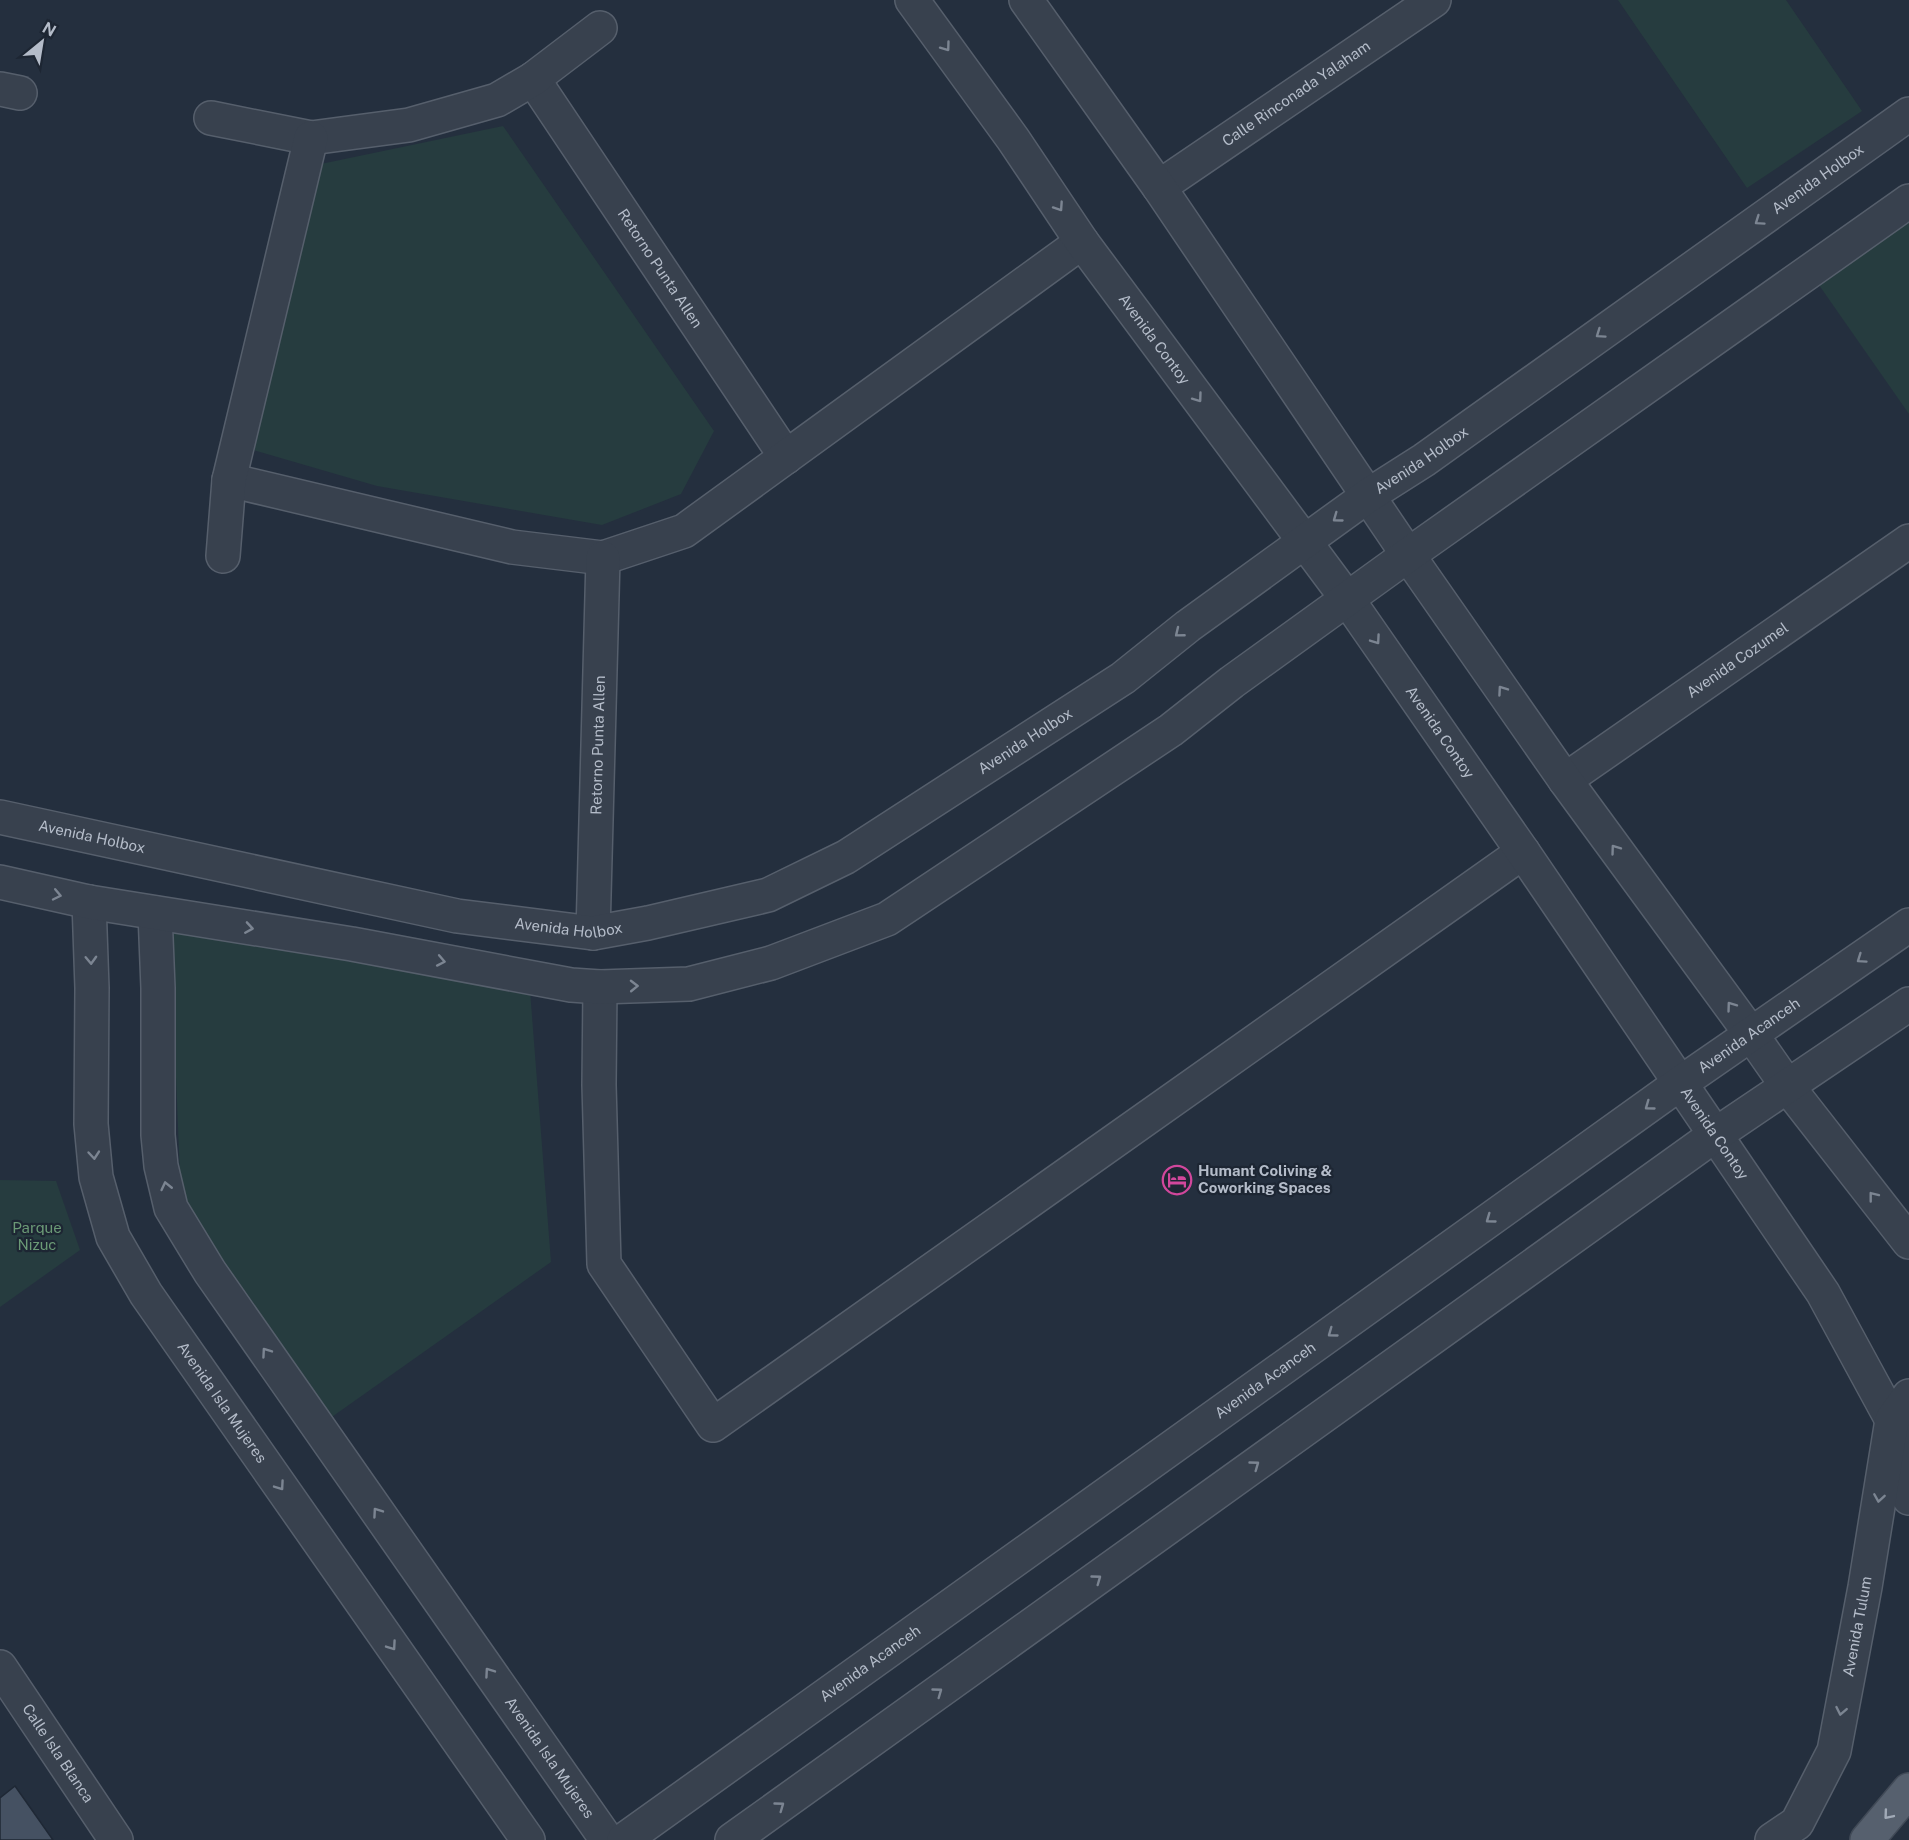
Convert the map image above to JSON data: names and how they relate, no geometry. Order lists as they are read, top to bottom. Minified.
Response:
{"streets":{"street":["Calle Rinconada Yalaham","Avenida Holbox","Retorno Punta Allen","Avenida Contoy","Avenida Cozumel","Avenida Acanceh","Avenida Isla Mujeres","Avenida Tulum","Calle Isla Blanca"]},"crossings":[["Avenida Holbox","Retorno Punta Allen"],["Avenida Holbox","Avenida Contoy"],["Avenida Contoy","Avenida Acanceh"],["Avenida Contoy","Avenida Tulum"]],"one_way":["Avenida Tulum"],"parks":["Parque Nizuc"],"places":{"hotel":["Humant Coliving & Coworking Spaces"]},"north":"top right"}
